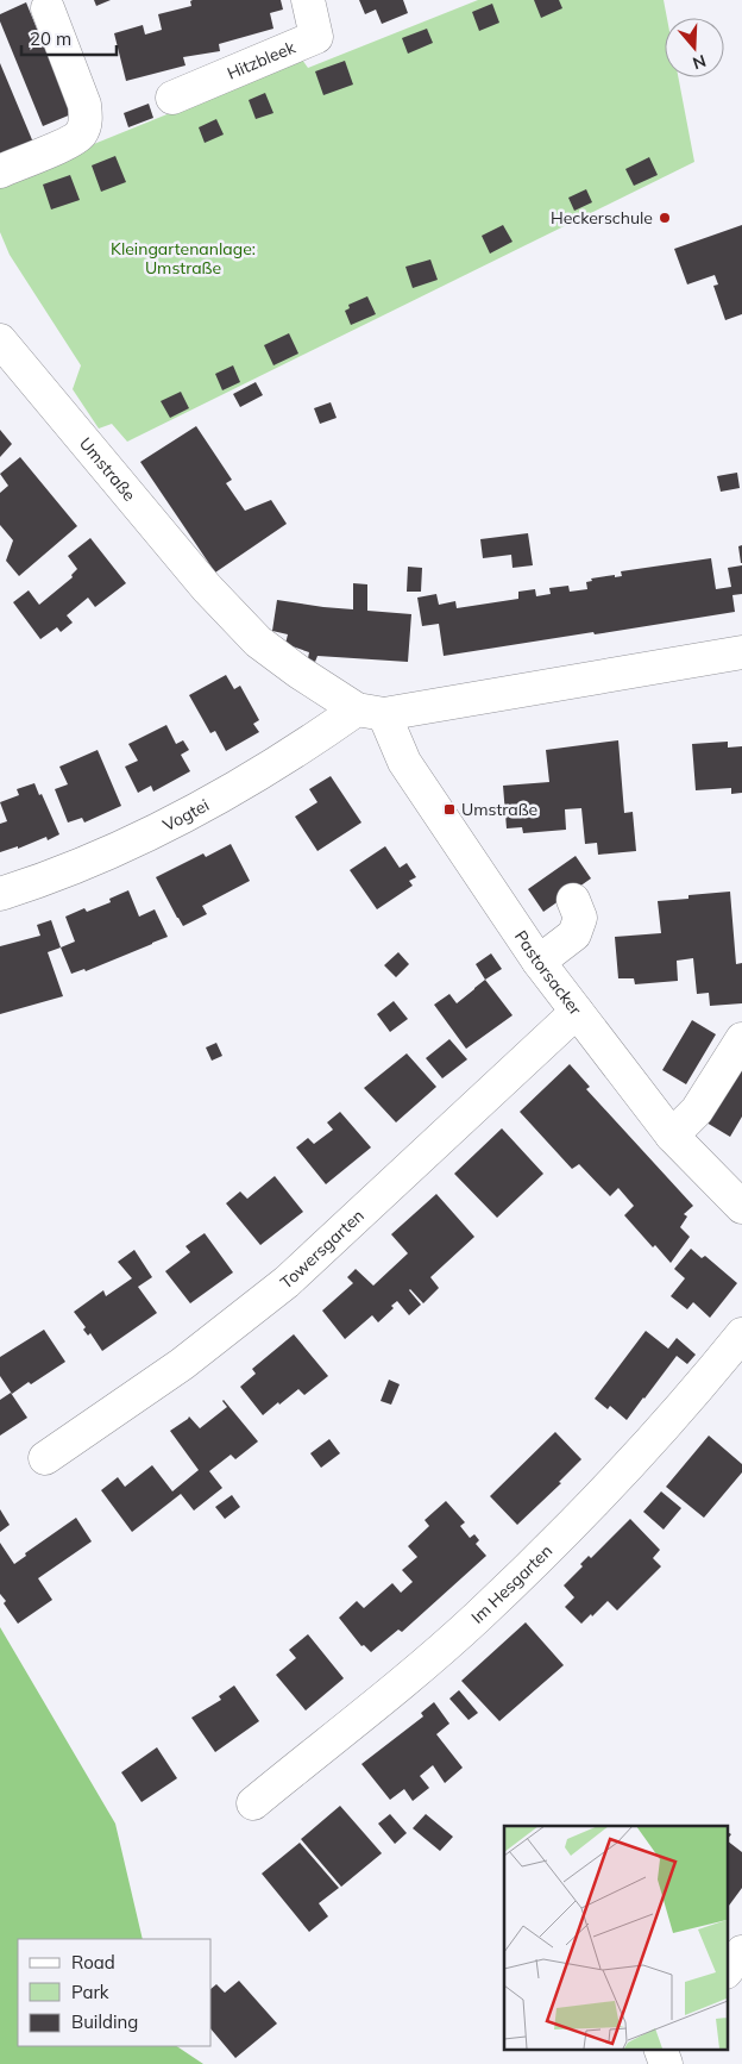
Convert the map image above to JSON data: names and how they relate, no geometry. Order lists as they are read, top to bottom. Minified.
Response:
{"streets":{"street":["Hitzbleek","Umstraße","Vogtei","Pastorsacker","Towersgarten","Im Hesgarten"]},"crossings":[["Umstraße","Vogtei"],["Umstraße","Pastorsacker"],["Vogtei","Pastorsacker"],["Pastorsacker","Towersgarten"]],"parks":["Kleingartenanlage: Umstraße"],"places":{"other":["Heckerschule"],"transit":["Umstraße"]},"legend":["Road","Park","Building"],"scale_bar":"20 m","north":"bottom"}
